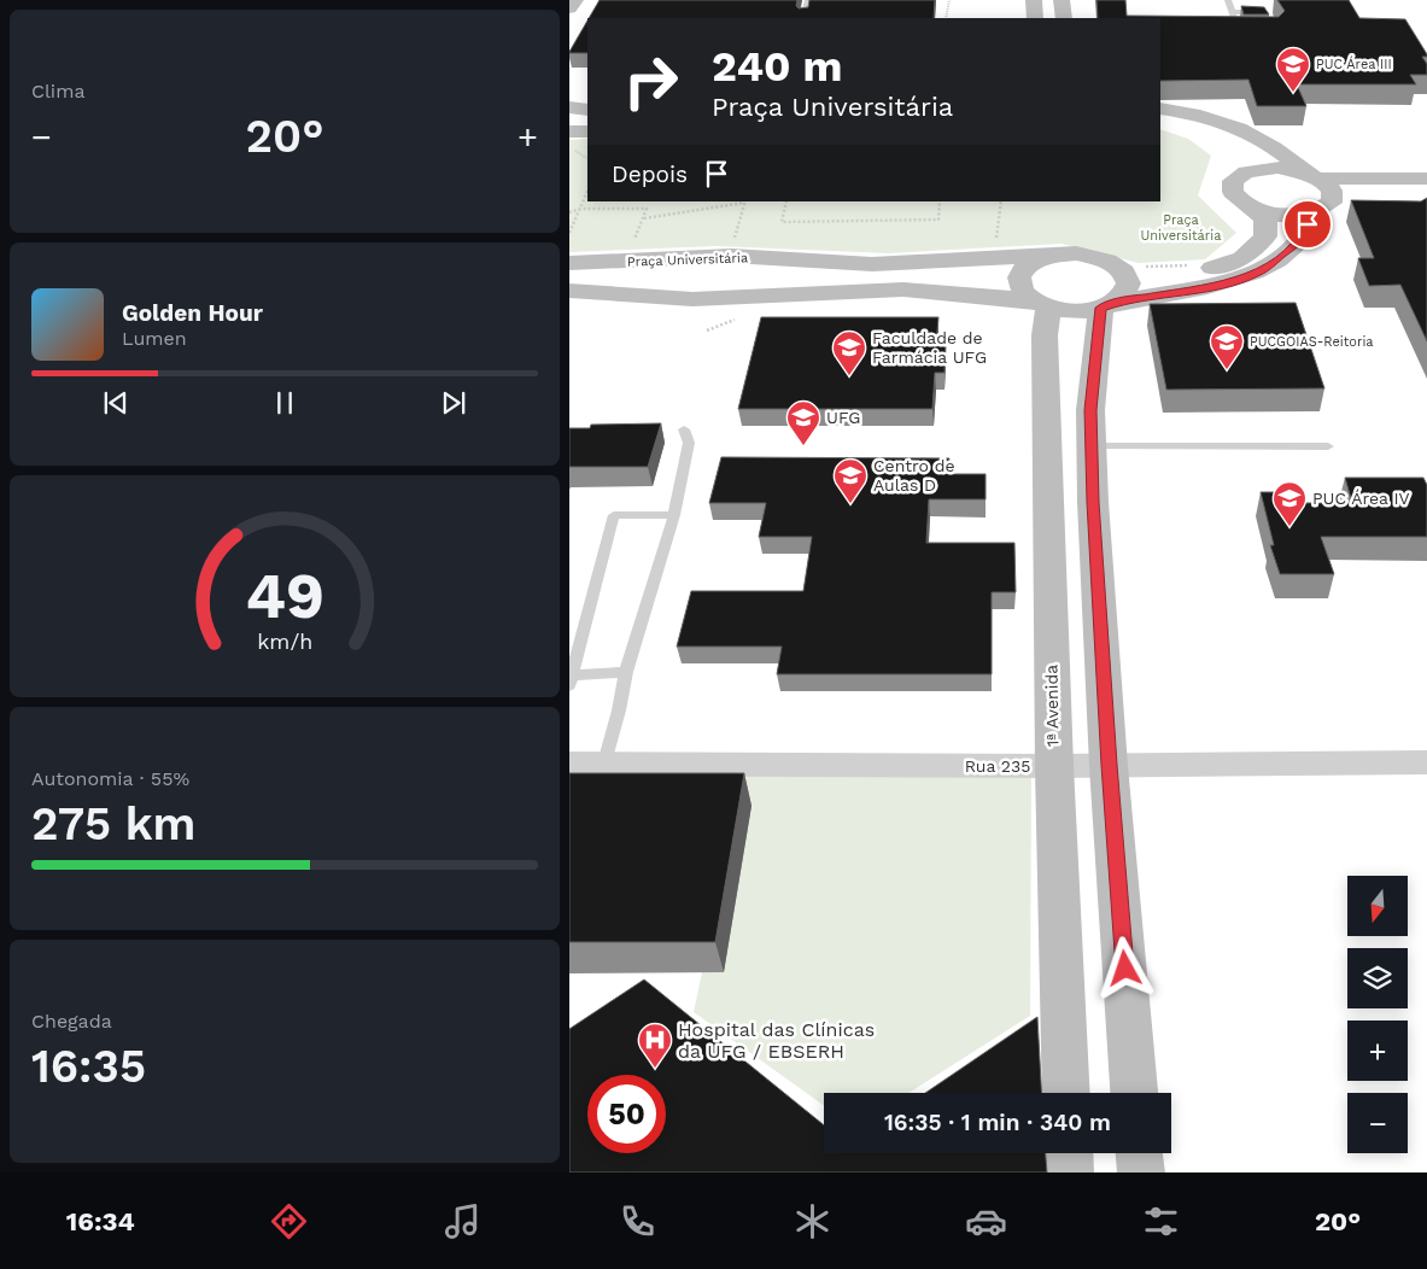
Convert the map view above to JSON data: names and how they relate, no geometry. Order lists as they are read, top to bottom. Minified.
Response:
{"streets":{"main road":["Praça Universitária","1ª Avenida"],"street":["Rua 235"]},"crossings":[["1ª Avenida","Rua 235"]],"parks":["Praça Universitária"],"places":{"school or university":["PUC Área III","PUCGOIAS-Reitoria","Faculdade de Farmácia UFG","UFG","Centro de Aulas D","PUC Área IV"],"hospital":["Hospital das Clínicas da UFG / EBSERH"]},"north":"bottom","page":{"tile":["Clima",["Autonomia · 55%","275 km"],["Chegada","16:35"]],"turn":["240 m","Praça Universitária"],"heat":["−","20°","+"],"then":"Depois","song":["Golden Hour","Lumen"],"map_buttons":["+","−"],"limit":"50","trip":"16:35 · 1 min · 340 m","tabs":["16:34","20°"],"gauge":["49","km/h"]}}
